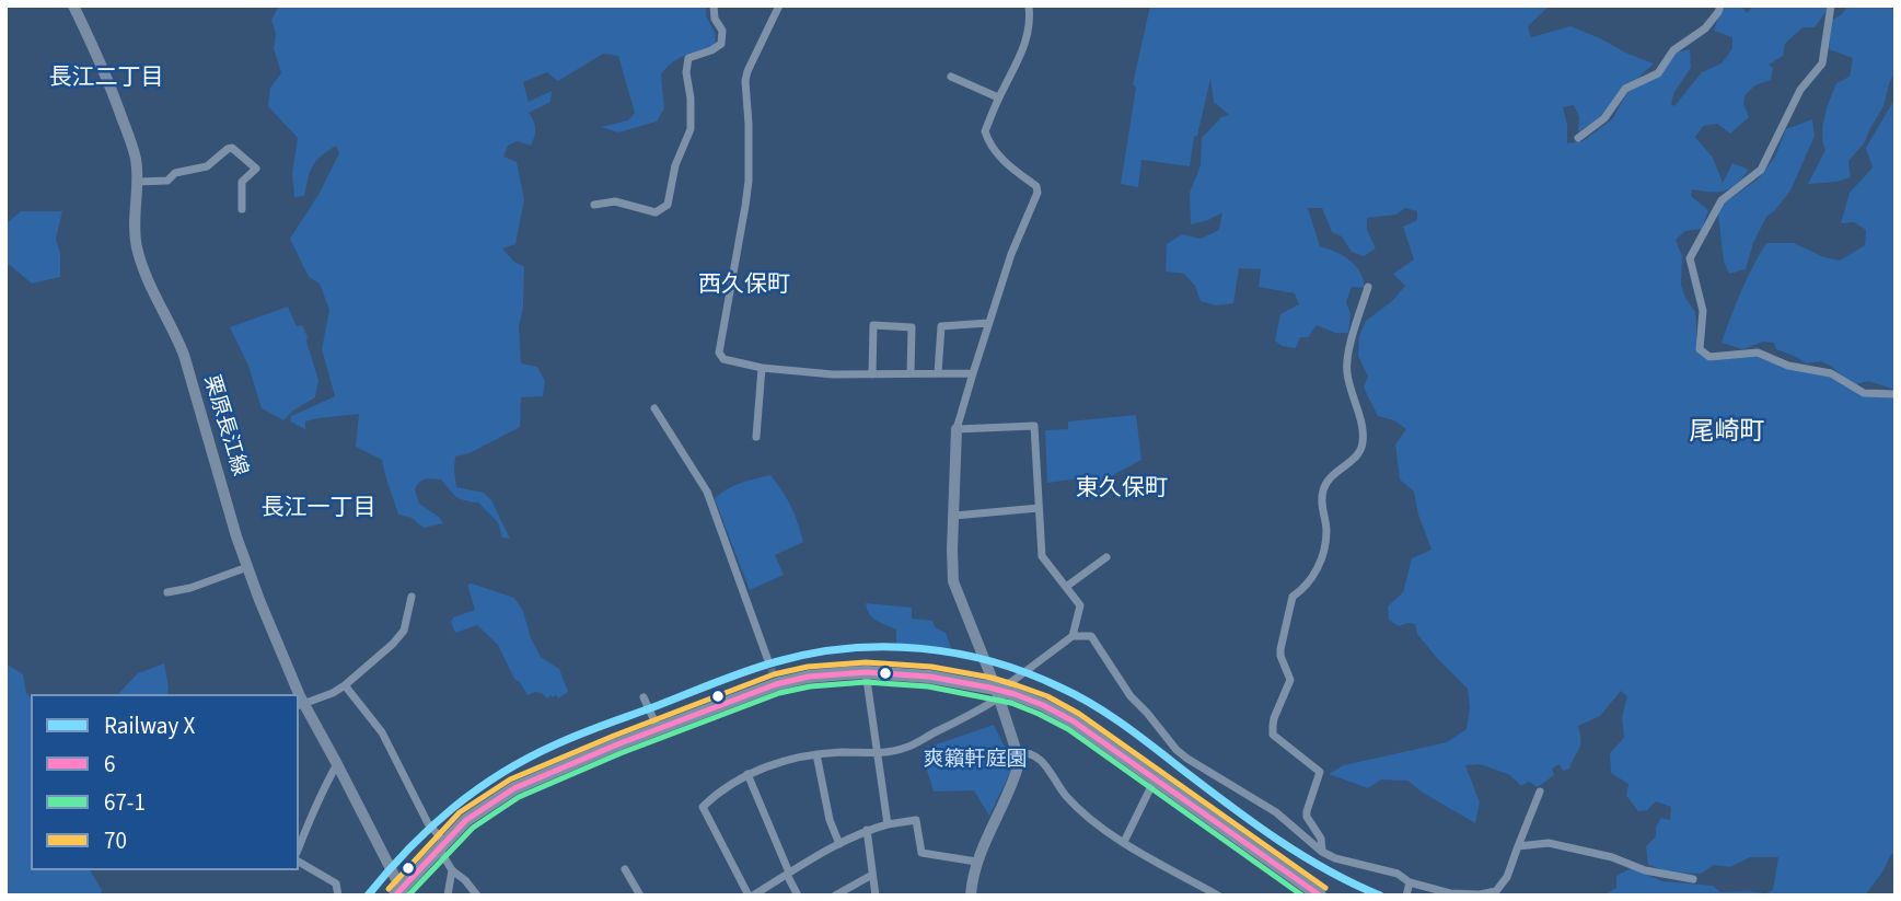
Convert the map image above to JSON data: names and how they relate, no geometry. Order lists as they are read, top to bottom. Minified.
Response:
{"streets":{"main road":["栗原長江線"]},"districts":["長江二丁目","西久保町","尾崎町","東久保町","長江一丁目"],"parks":["爽籟軒庭園"],"lines":["rail line X","transit line 70","transit line 6","transit line 67-1"],"legend":["Railway X","6","67-1","70"]}
